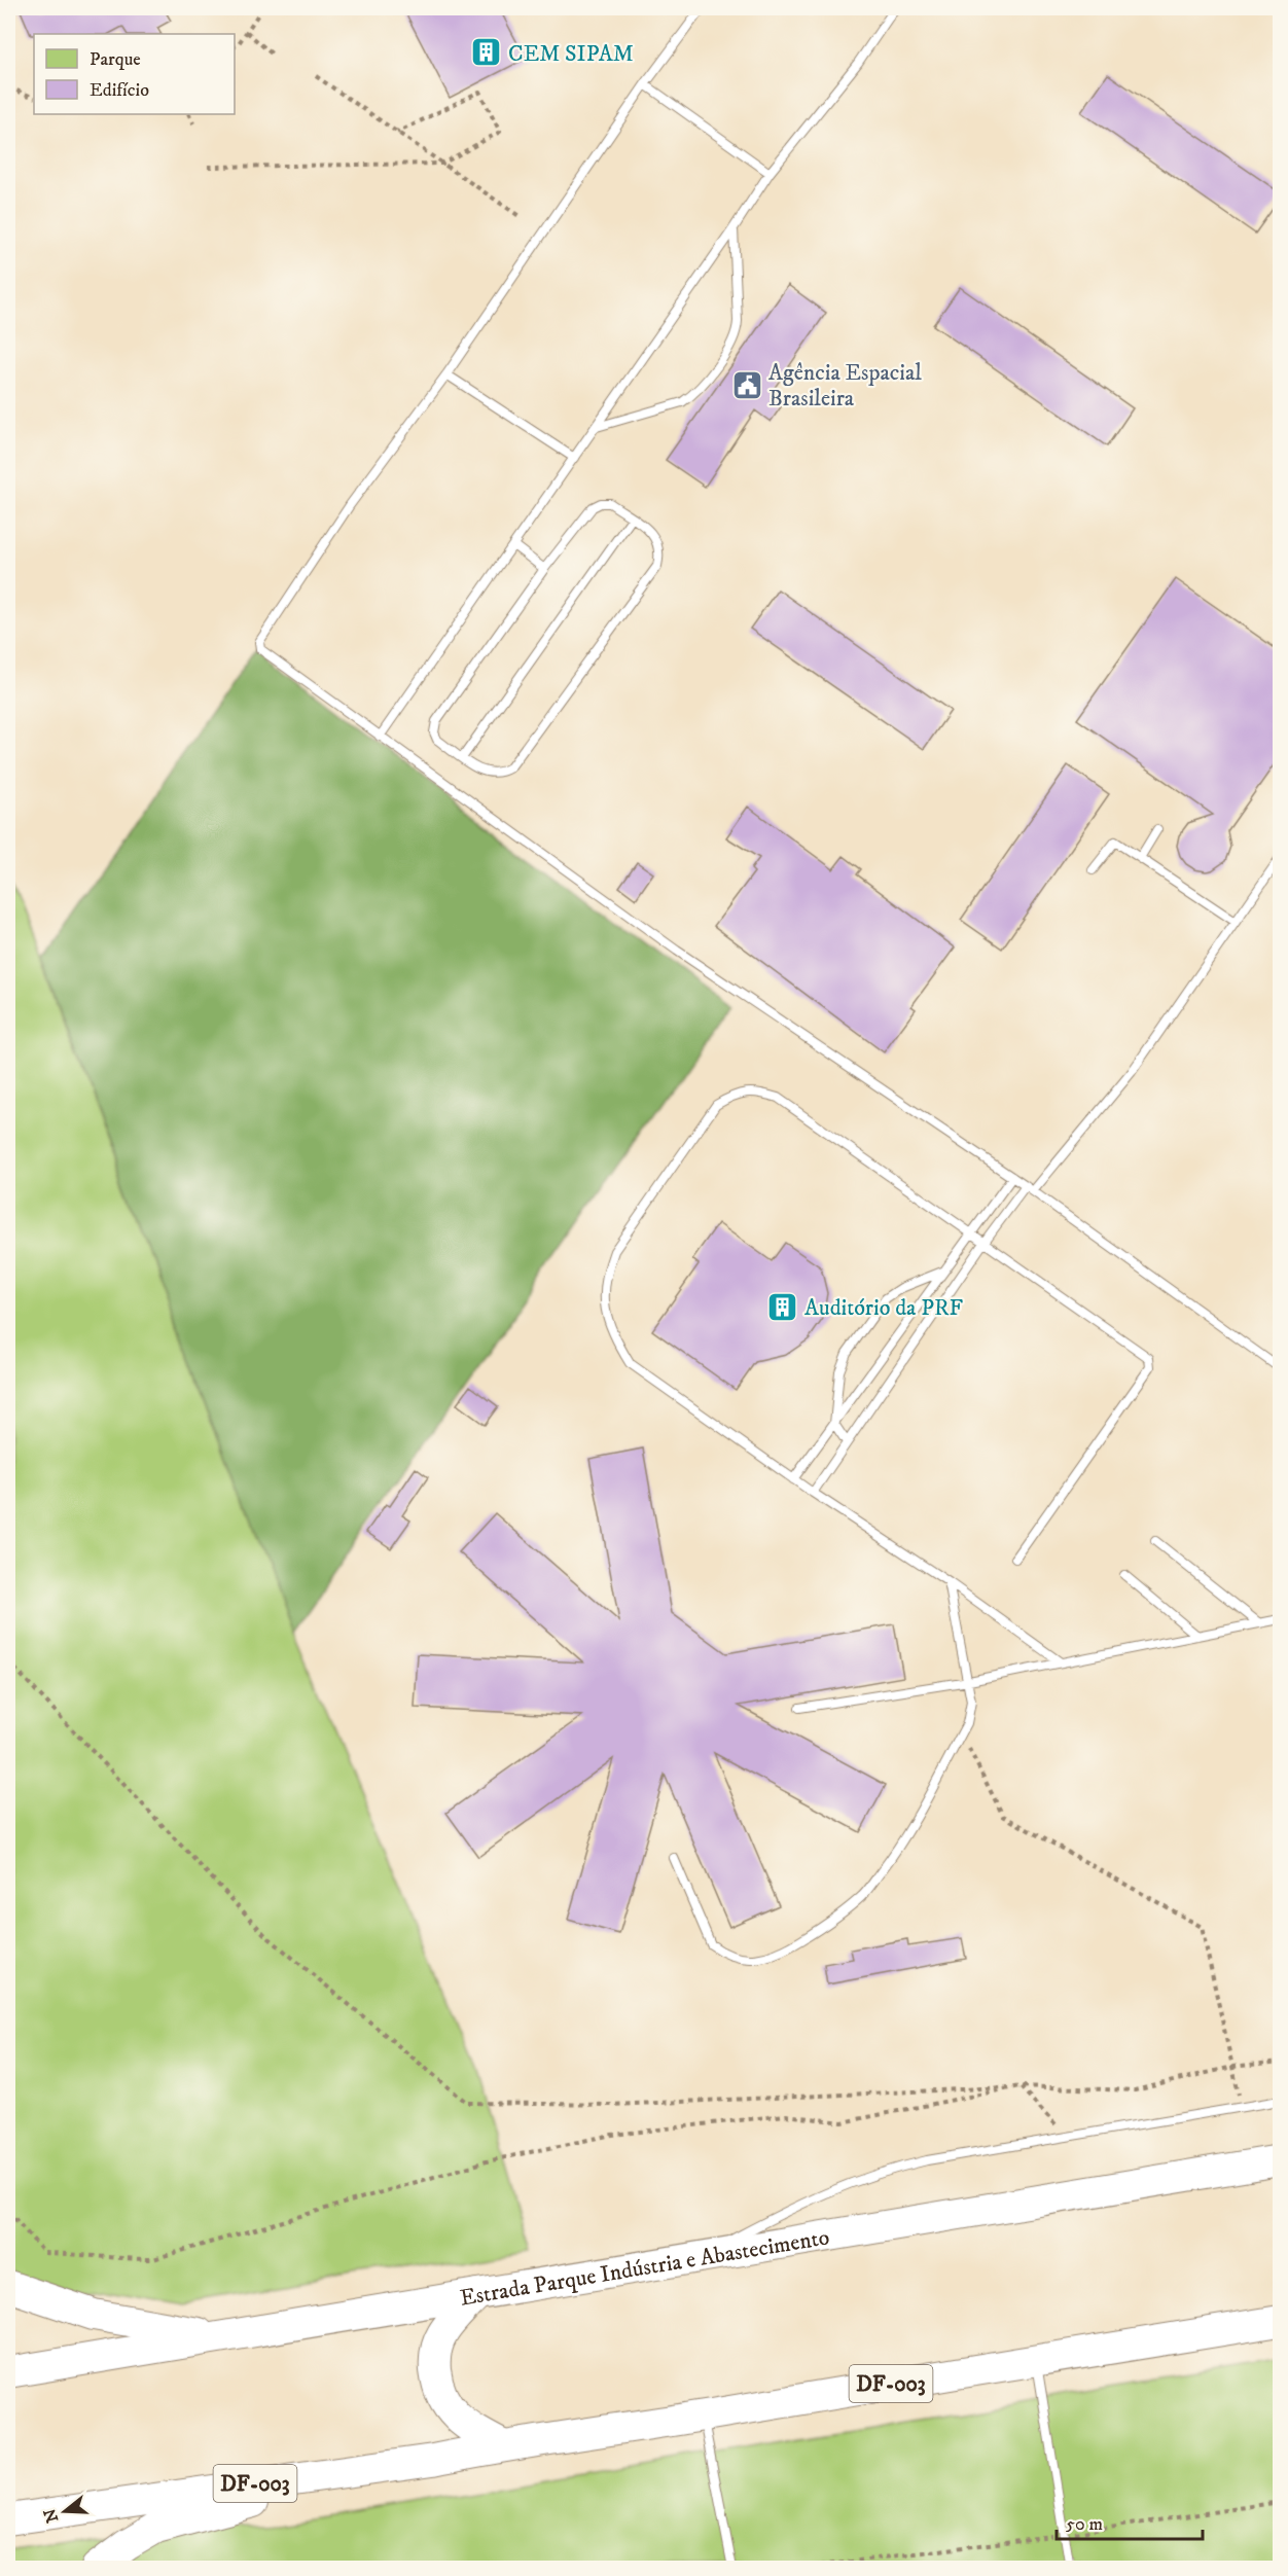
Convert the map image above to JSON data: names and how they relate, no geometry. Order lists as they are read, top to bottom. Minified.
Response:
{"streets":{"highway":["Estrada Parque Indústria e Abastecimento","DF-003"]},"places":{"building":["CEM SIPAM","Auditório da PRF"],"public building":["Agência Espacial Brasileira"]},"legend":["Parque","Edifício"],"scale_bar":"50 m","north":"left"}
